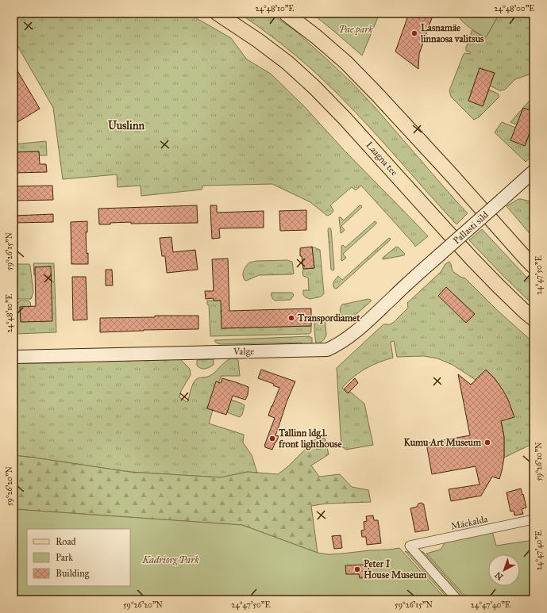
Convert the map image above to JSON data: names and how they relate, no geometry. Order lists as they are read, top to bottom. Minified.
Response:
{"streets":{"main road":["Laagna tee"],"street":["Pallasti sild","Valge","Mäekalda"]},"crossings":[["Pallasti sild","Valge"]],"districts":["Uuslinn"],"parks":["Pae park","Kadriorg Park"],"places":["Lasnamäe linnaosa valitsus","Transpordiamet","Tallinn ldg.l. front lighthouse","Kumu Art Museum","Peter I House Museum"],"legend":["Road","Park","Building"],"north":"bottom left","coordinates":["24°48'10\"E","24°48'00\"E","59°26'15\"N","24°47'50\"E","59°26'10\"N","59°26'20\"N","24°47'40\"E"]}
